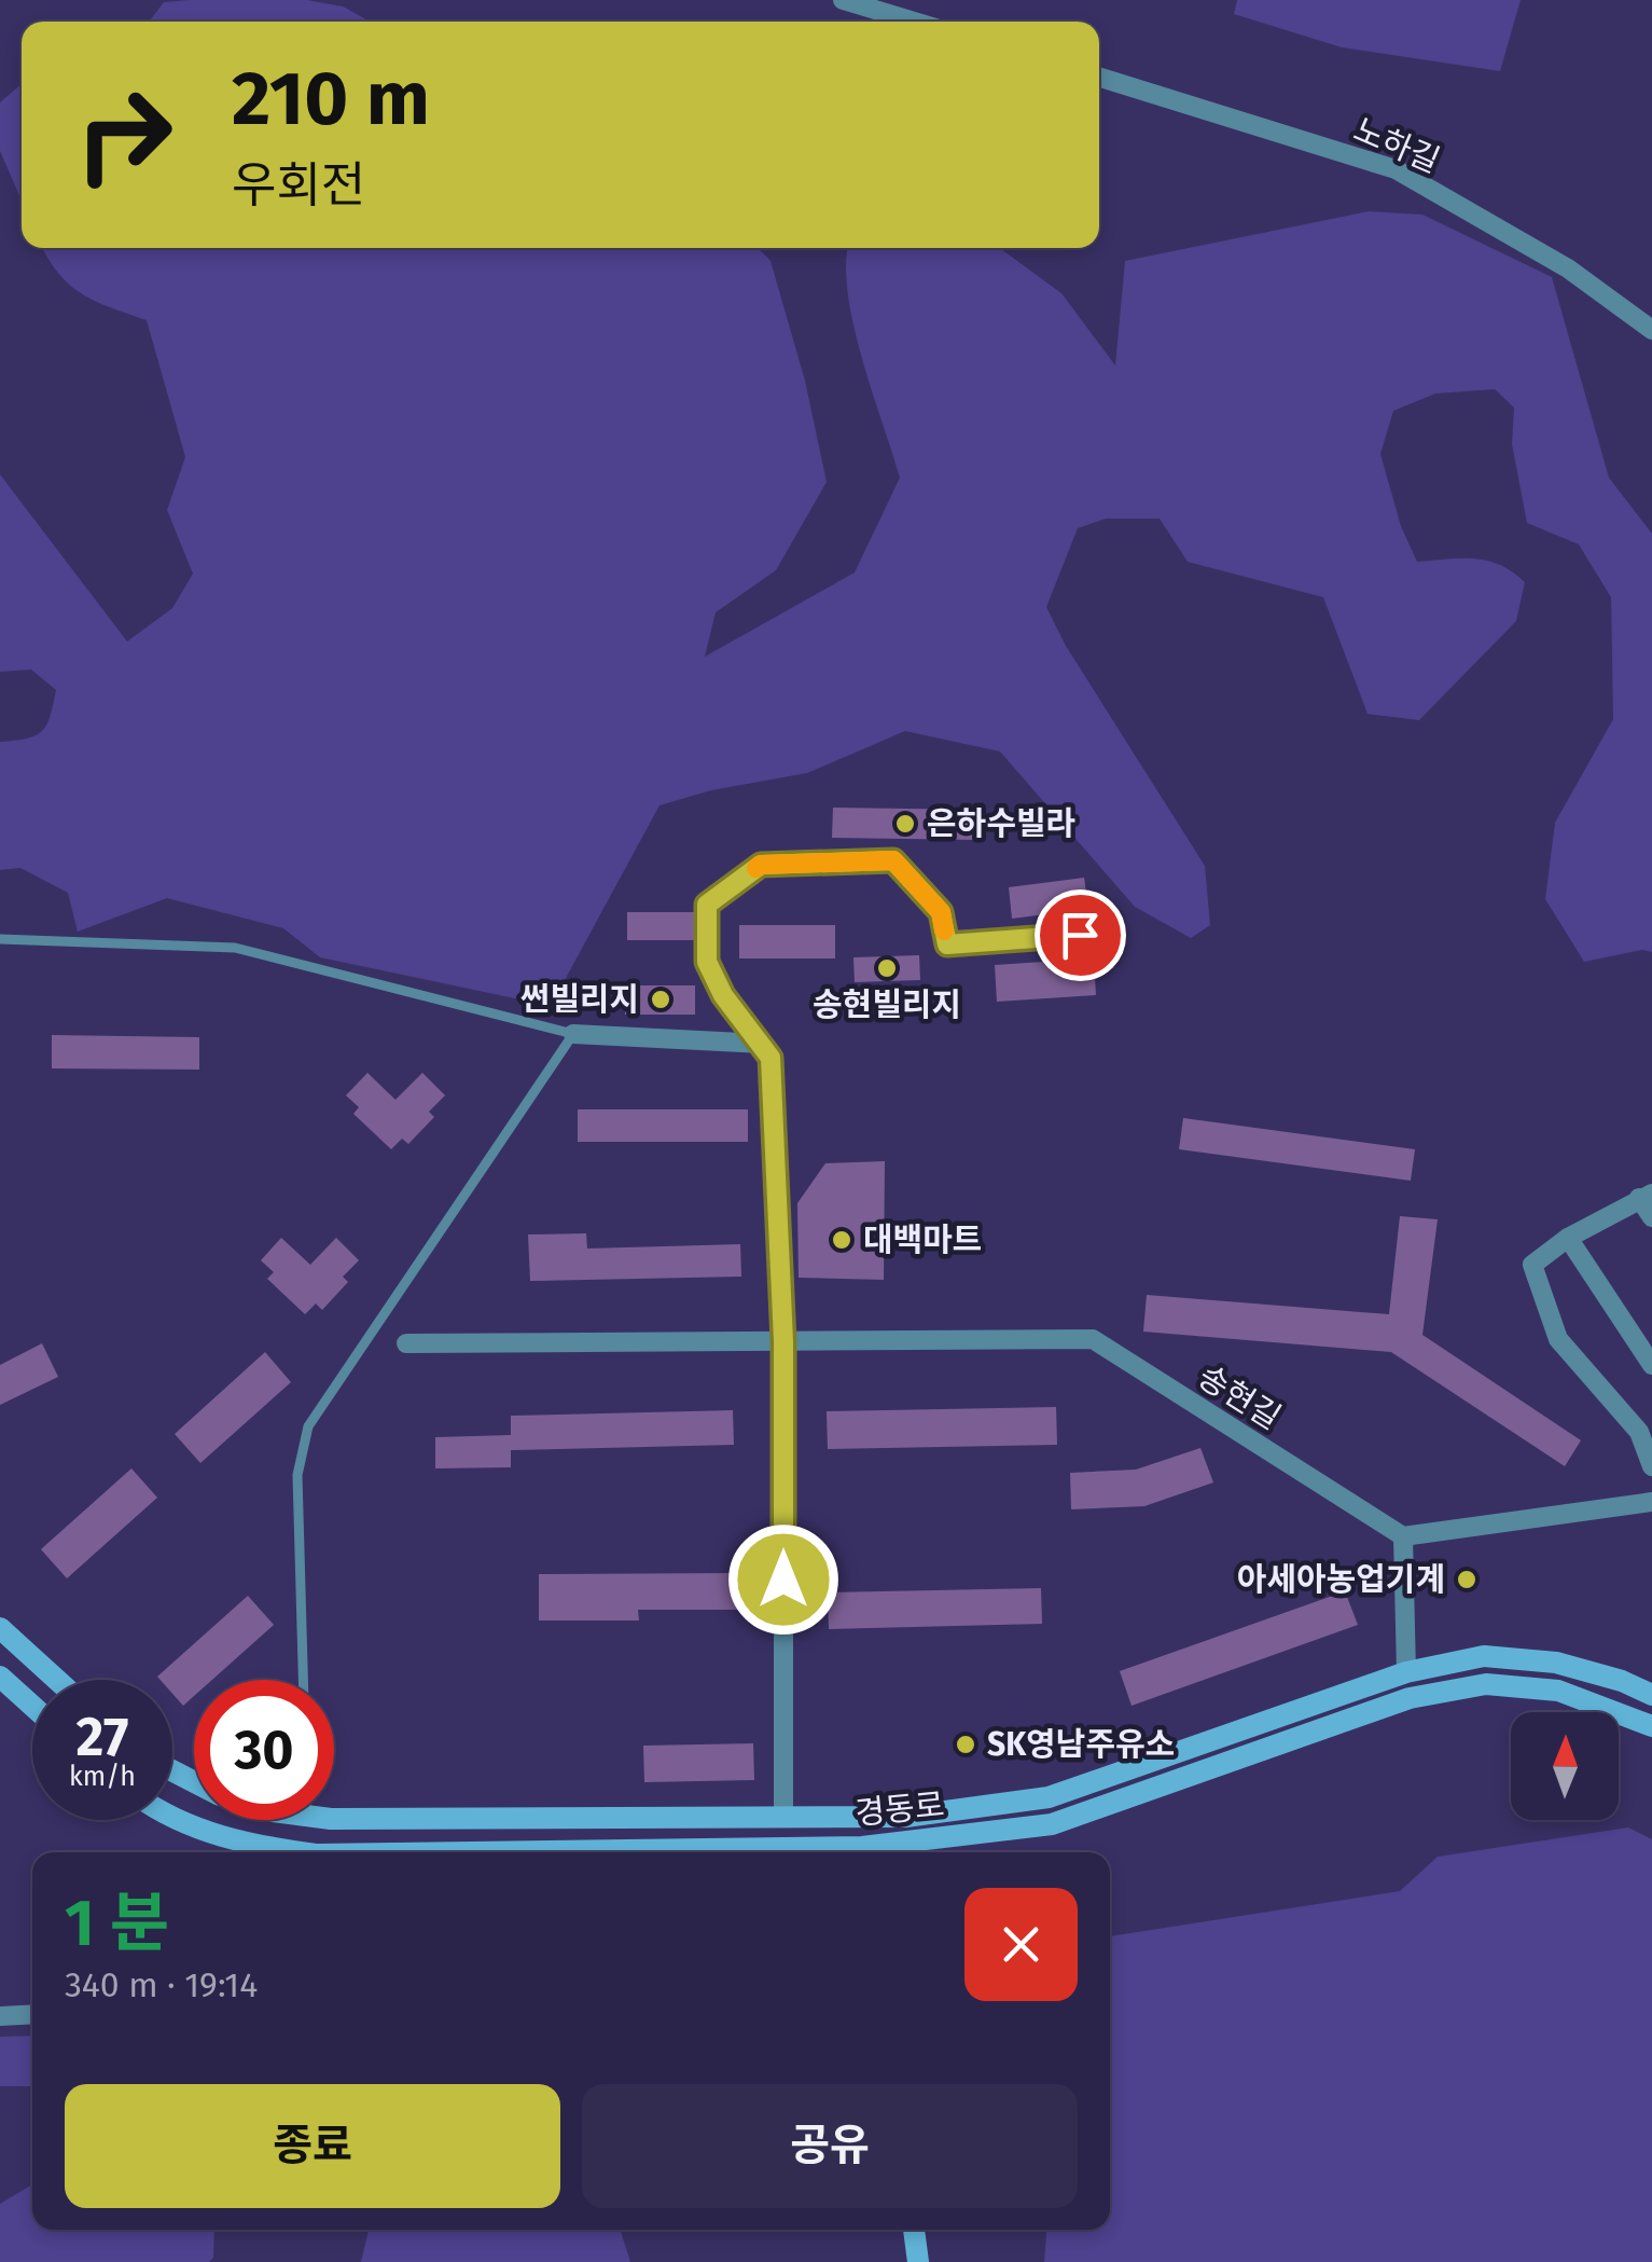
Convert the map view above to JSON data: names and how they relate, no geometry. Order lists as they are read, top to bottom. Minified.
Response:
{"streets":{"street":["노하길","송현길","경동로"]},"places":["은하수빌라","송현빌리지","썬빌리지","대백마트","아세아농업기계","SK영남주유소"],"north":"top","page":{"turn":["210 m","우회전"],"speed":"27 km/h","limit":"30","heading":["1 분","340 m · 19:14"],"buttons":["종료","공유"]}}
